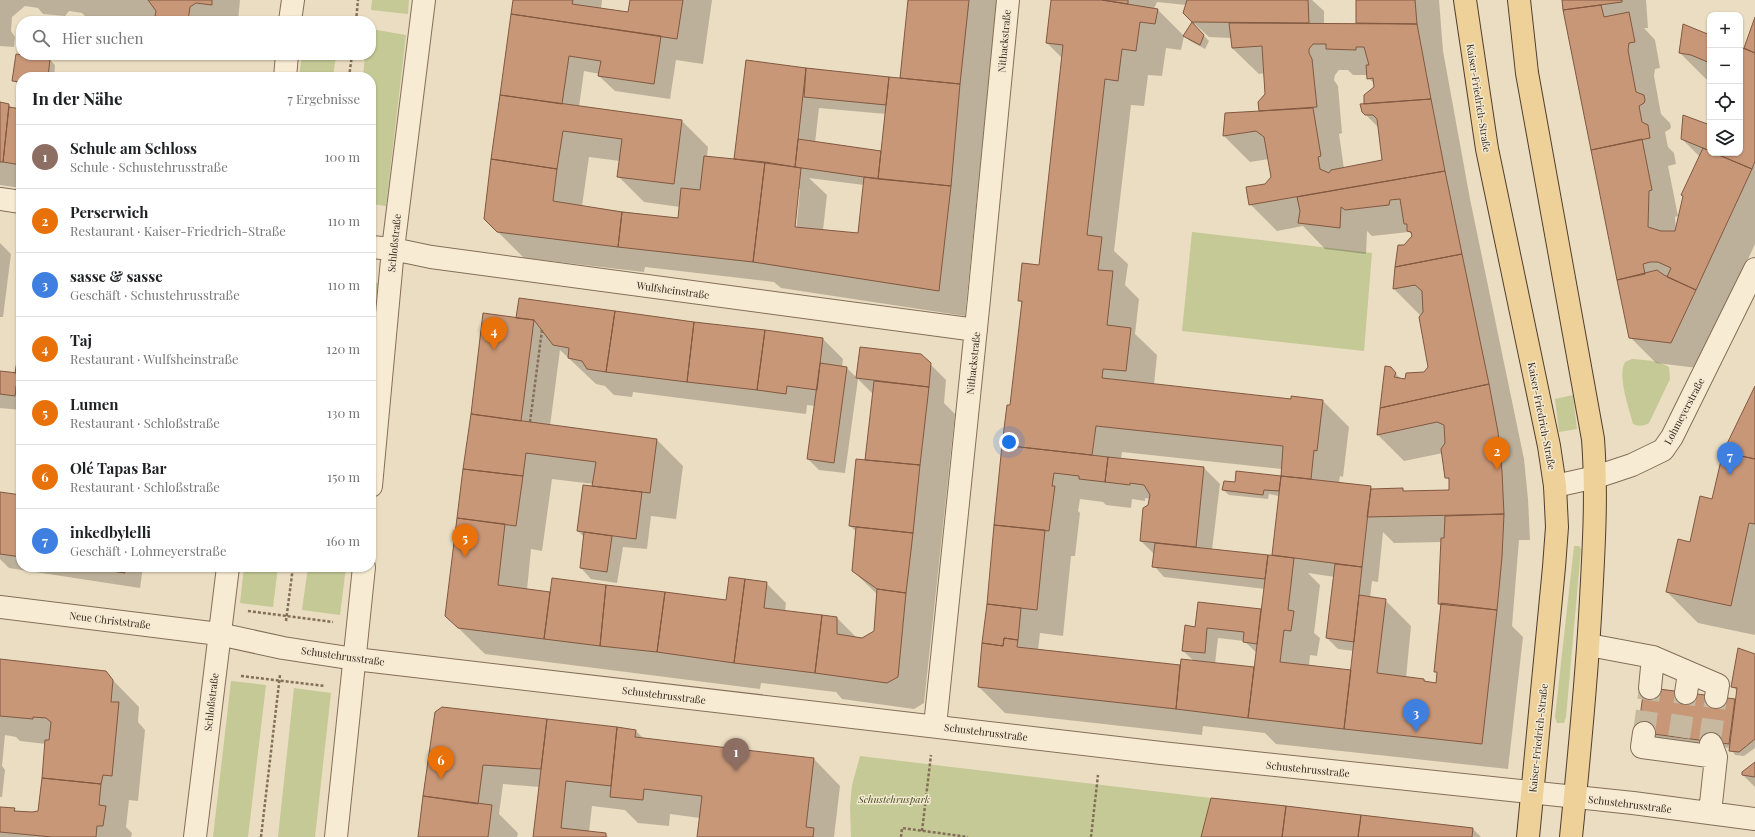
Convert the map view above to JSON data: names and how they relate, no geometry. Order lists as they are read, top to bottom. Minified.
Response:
{"streets":{"main road":["Kaiser-Friedrich-Straße"],"street":["Nithackstraße","Schloßstraße","Wulfsheinstraße","Lohmeyerstraße","Neue Christstraße","Schustehrusstraße"]},"crossings":[["Nithackstraße","Wulfsheinstraße"],["Nithackstraße","Schustehrusstraße"],["Kaiser-Friedrich-Straße","Lohmeyerstraße"],["Kaiser-Friedrich-Straße","Schustehrusstraße"],["Schloßstraße","Wulfsheinstraße"],["Schloßstraße","Neue Christstraße"],["Schloßstraße","Schustehrusstraße"],["Neue Christstraße","Schustehrusstraße"]],"parks":["Schustehruspark"],"page":{"map_buttons":["+","−"],"search":"Hier suchen","heading":["In der Nähe","7 Ergebnisse"],"list":[{"mark":"1","name":"Schule am Schloss","note":"Schule · Schustehrusstraße","value":"100 m"},{"mark":"2","name":"Perserwich","note":"Restaurant · Kaiser-Friedrich-Straße","value":"110 m"},{"mark":"3","name":"sasse & sasse","note":"Geschäft · Schustehrusstraße","value":"110 m"},{"mark":"4","name":"Taj","note":"Restaurant · Wulfsheinstraße","value":"120 m"},{"mark":"5","name":"Lumen","note":"Restaurant · Schloßstraße","value":"130 m"},{"mark":"6","name":"Olé Tapas Bar","note":"Restaurant · Schloßstraße","value":"150 m"},{"mark":"7","name":"inkedbylelli","note":"Geschäft · Lohmeyerstraße","value":"160 m"}],"pins":["4","2","7","5","3","1","6"]}}
